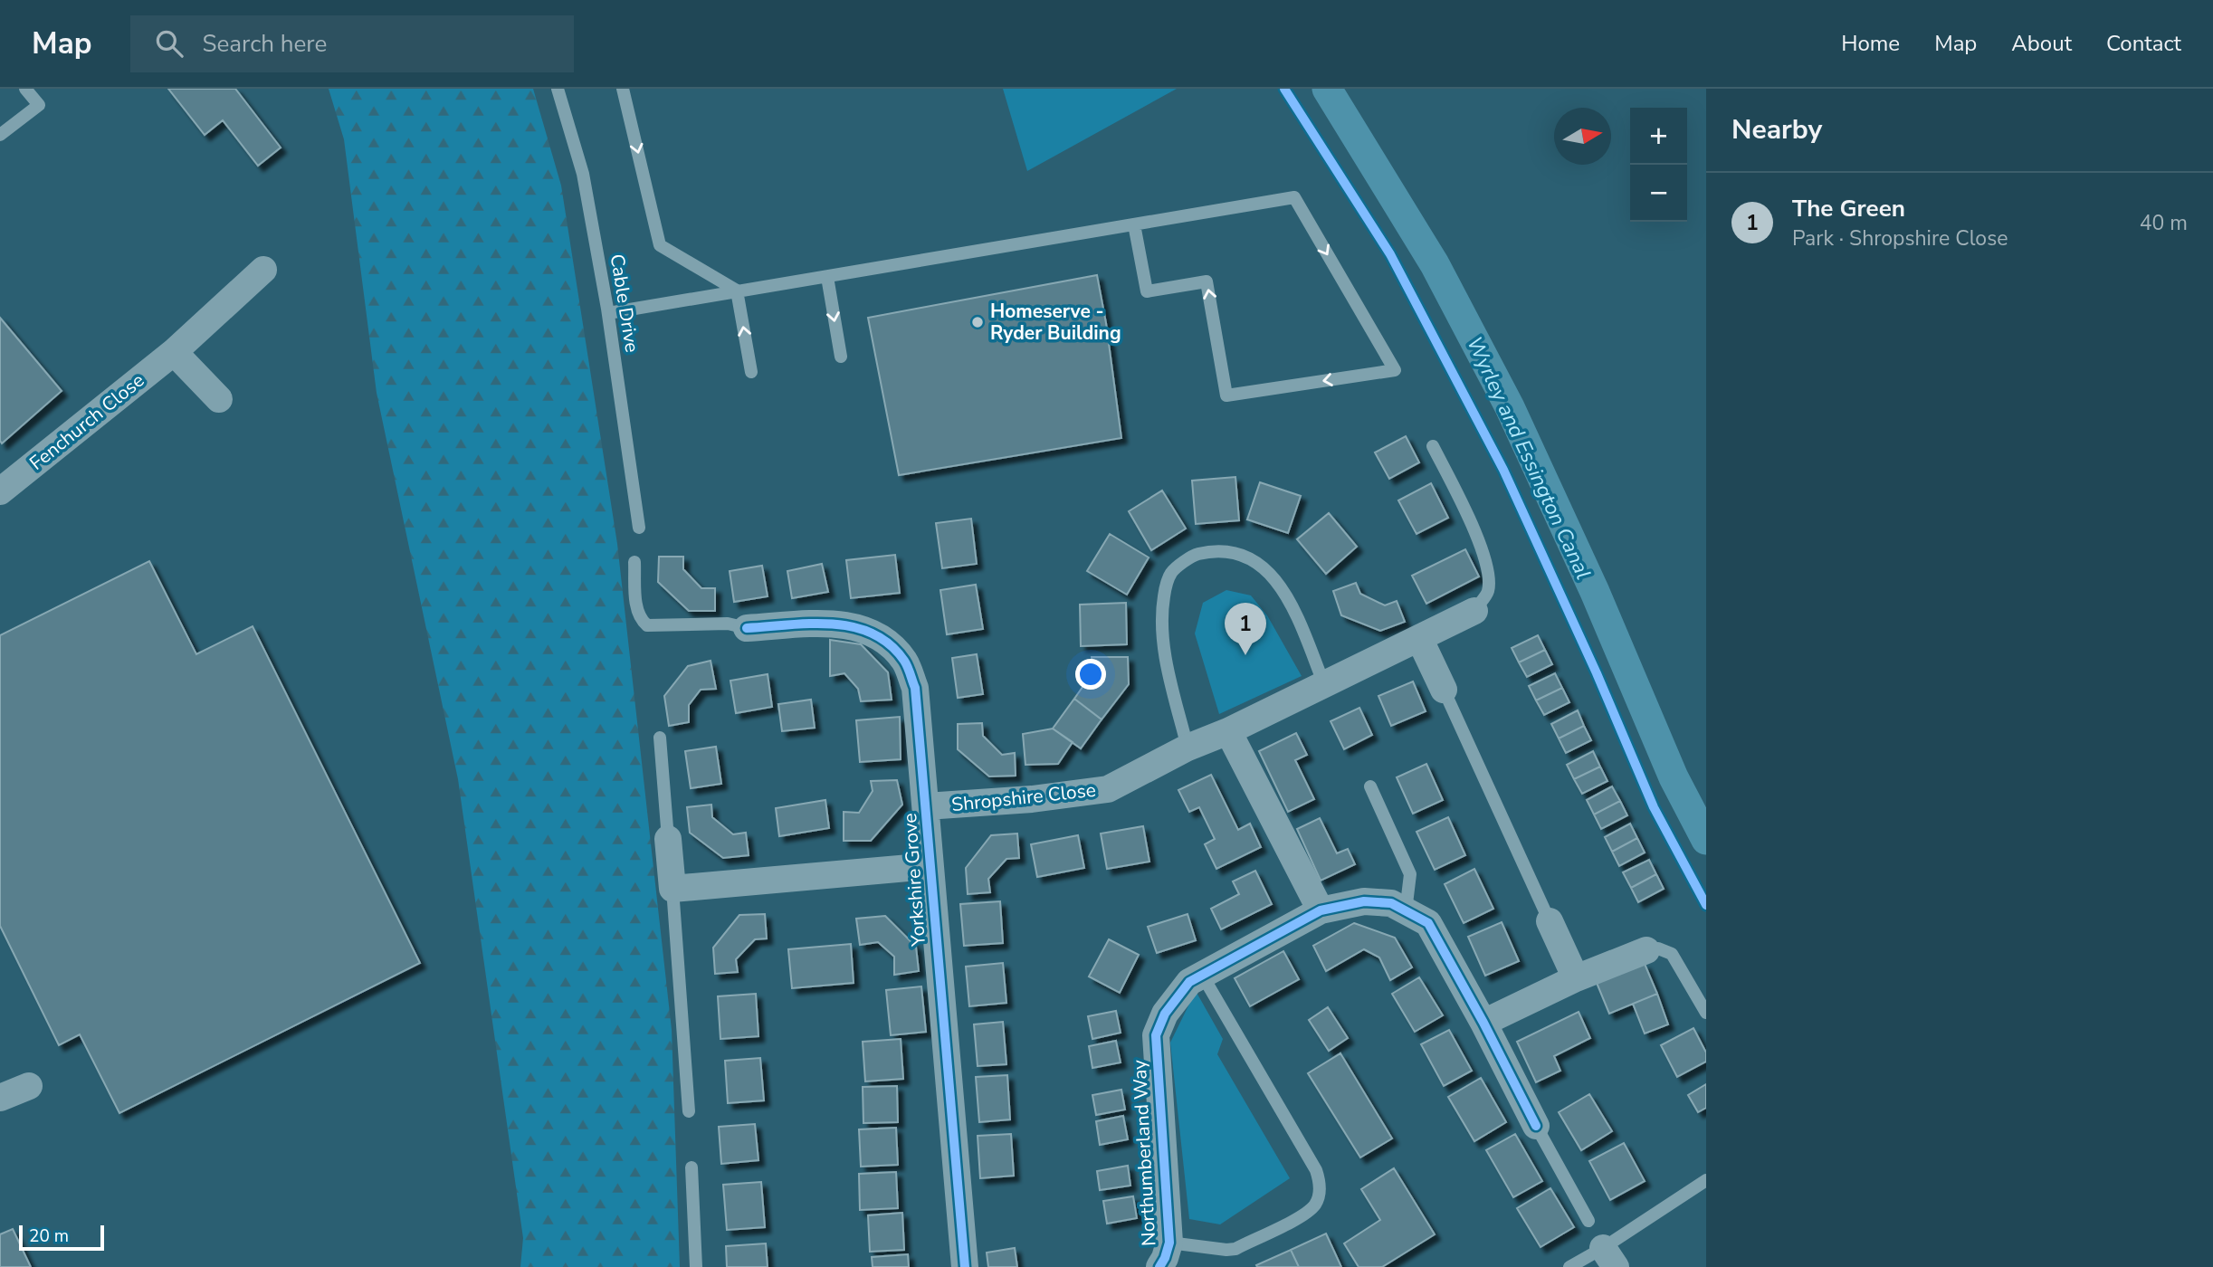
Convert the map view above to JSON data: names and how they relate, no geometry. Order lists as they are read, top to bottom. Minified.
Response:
{"streets":{"street":["Fenchurch Close","Shropshire Close","Yorkshire Grove","Northumberland Way"],"lane":["Cable Drive"]},"crossings":[["Shropshire Close","Yorkshire Grove"]],"water":["Wyrley and Essington Canal"],"places":["Homeserve - Ryder Building"],"scale_bar":"20 m","north":"right","page":{"header":"Map","search":"Search here","nav":["Home","Map","About","Contact"],"heading":"Nearby","map_buttons":["+","−"],"list":[{"mark":"1","name":"The Green","note":"Park · Shropshire Close","value":"40 m"}],"pins":"1","scale":"20 m"}}
